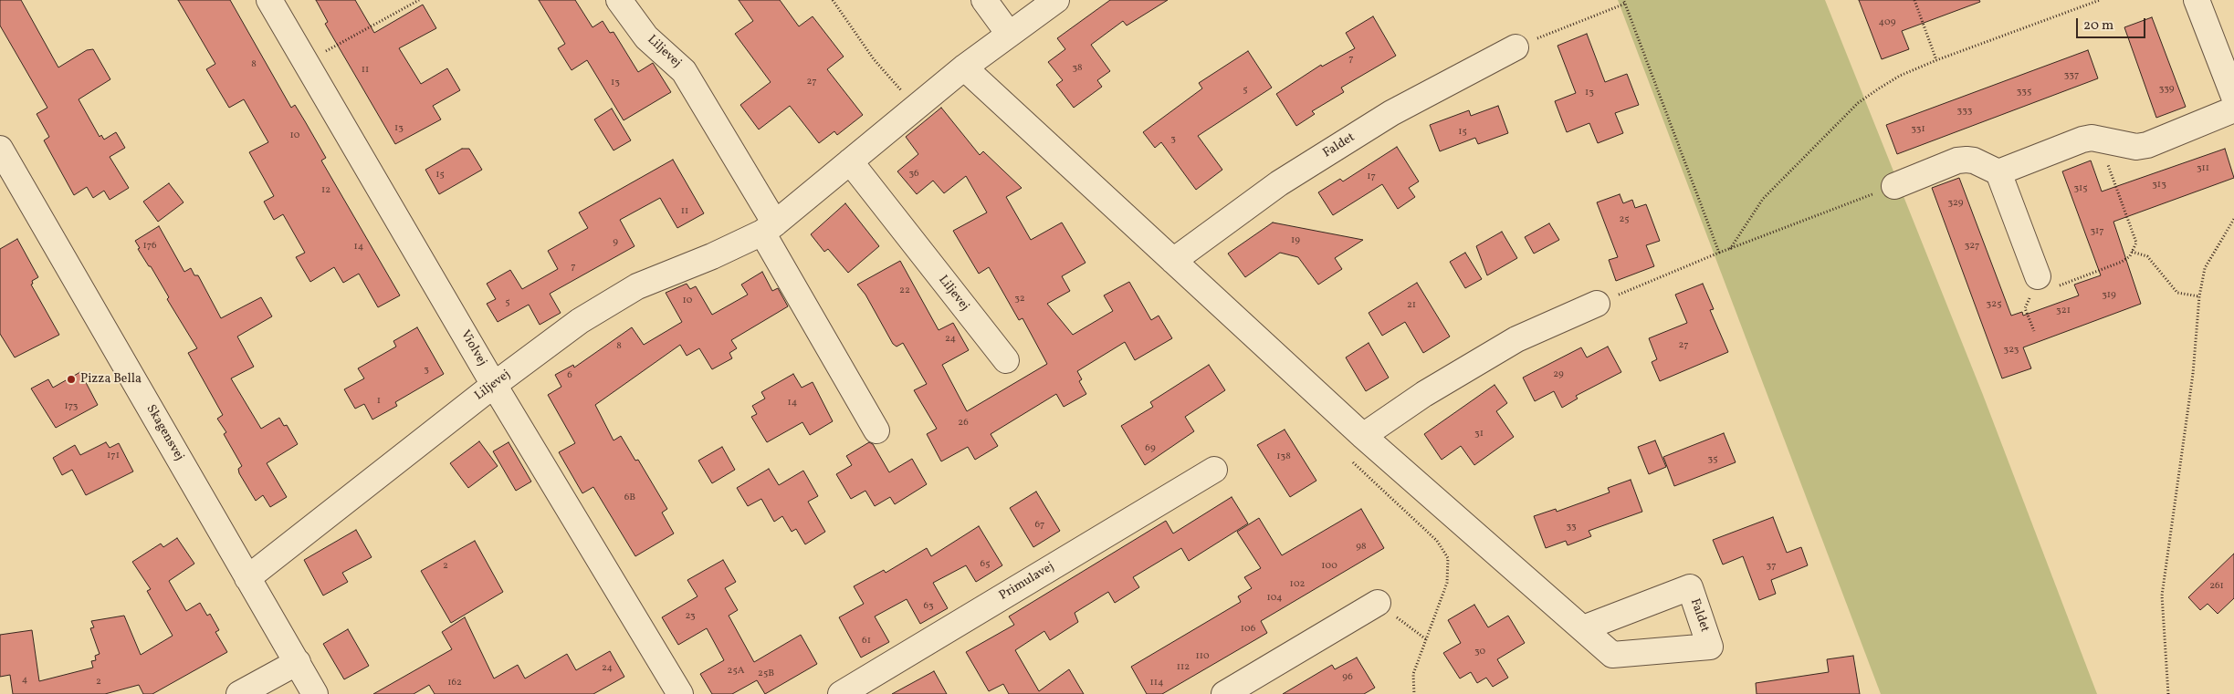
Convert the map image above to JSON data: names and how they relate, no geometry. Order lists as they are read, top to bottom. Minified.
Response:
{"streets":{"street":["Liljevej","Faldet","Violvej","Skagensvej","Primulavej"]},"crossings":[["Liljevej","Violvej"],["Liljevej","Skagensvej"]],"places":["Pizza Bella"],"house_numbers":["409","7","8","38","11","337","27","13","339","5","335","13","333","13","331","15","10","3","311","36","15","17","313","315","12","329","11","25","317","19","9","176","327","14","7","22","319","32","10","5","325","21","321","24","27","8","323","3","29","6","1","14","173","26","31","69","171","138","35","6B","67","33","98","65","2","100","37","102","261","104","63","23","106","61","30","110","112","24","25A","25B","96","4","2","162","114"],"scale_bar":"20 m"}
